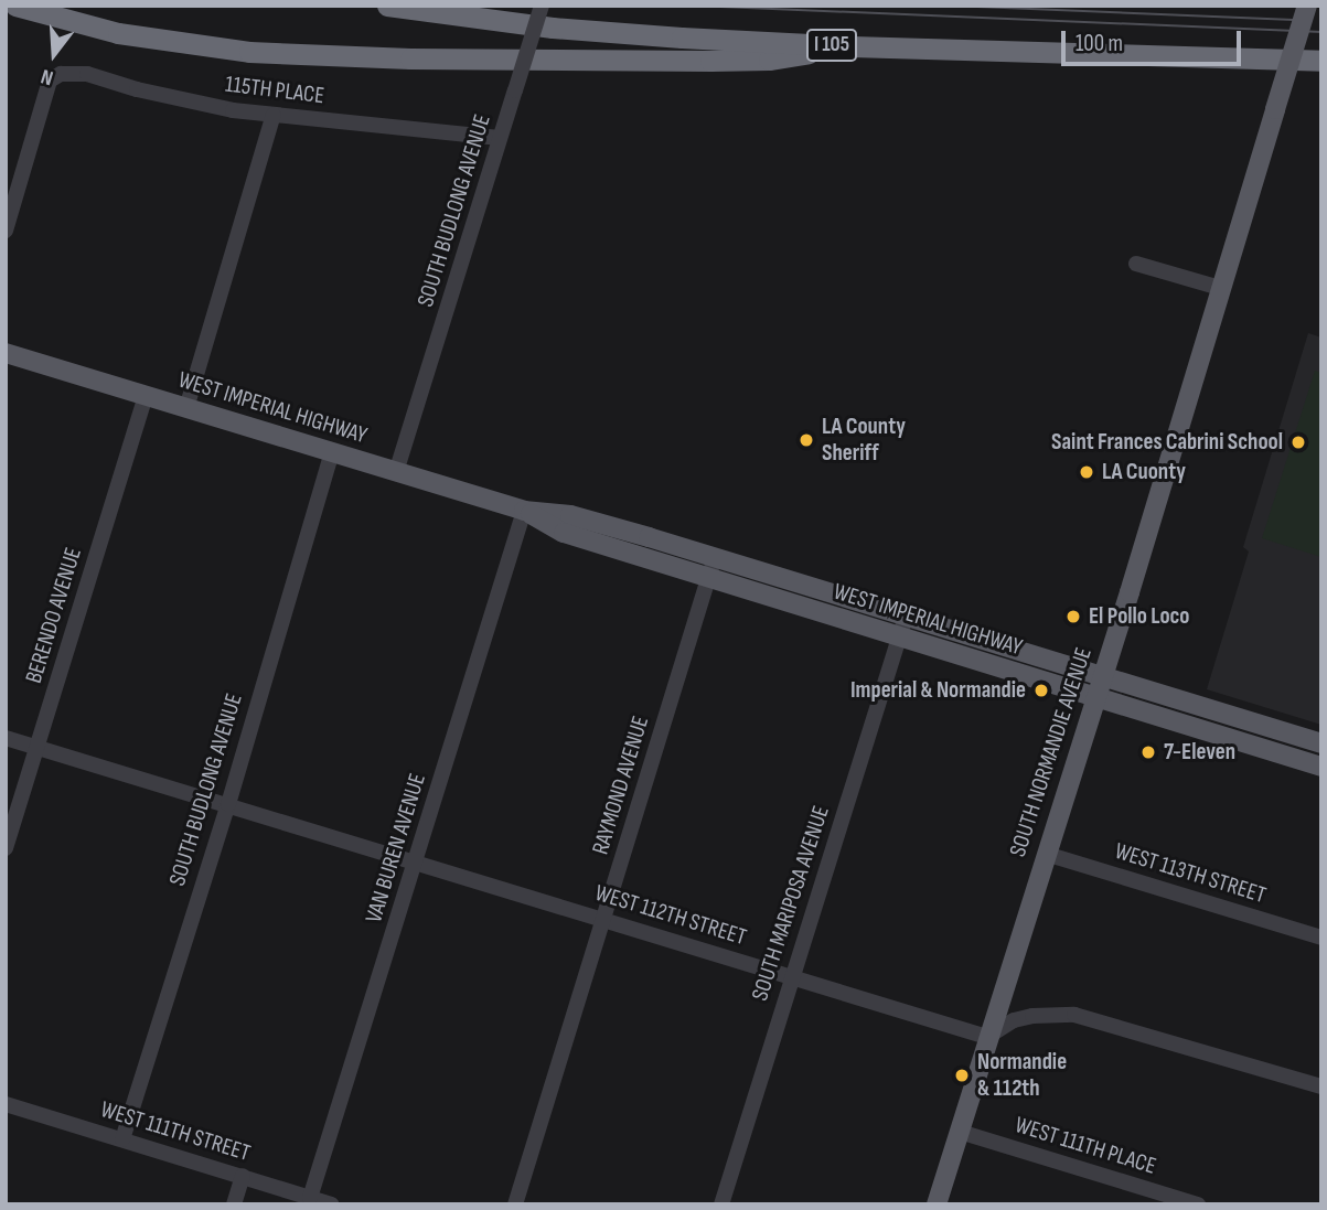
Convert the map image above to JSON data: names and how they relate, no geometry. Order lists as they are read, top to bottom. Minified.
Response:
{"streets":{"highway":["I 105"],"main road":["WEST IMPERIAL HIGHWAY","SOUTH NORMANDIE AVENUE"],"street":["115TH PLACE","SOUTH BUDLONG AVENUE","BERENDO AVENUE","RAYMOND AVENUE","VAN BUREN AVENUE","WEST 113TH STREET","SOUTH MARIPOSA AVENUE","WEST 112TH STREET","WEST 111TH STREET","WEST 111TH PLACE"]},"crossings":[["115TH PLACE","SOUTH BUDLONG AVENUE"],["SOUTH BUDLONG AVENUE","WEST IMPERIAL HIGHWAY"],["SOUTH BUDLONG AVENUE","WEST 112TH STREET"],["SOUTH BUDLONG AVENUE","WEST 111TH STREET"],["WEST IMPERIAL HIGHWAY","BERENDO AVENUE"],["WEST IMPERIAL HIGHWAY","SOUTH NORMANDIE AVENUE"],["WEST IMPERIAL HIGHWAY","RAYMOND AVENUE"],["WEST IMPERIAL HIGHWAY","VAN BUREN AVENUE"],["WEST IMPERIAL HIGHWAY","SOUTH MARIPOSA AVENUE"],["BERENDO AVENUE","WEST 112TH STREET"],["SOUTH NORMANDIE AVENUE","WEST 113TH STREET"],["SOUTH NORMANDIE AVENUE","WEST 112TH STREET"],["SOUTH NORMANDIE AVENUE","WEST 111TH PLACE"],["RAYMOND AVENUE","WEST 112TH STREET"],["VAN BUREN AVENUE","WEST 112TH STREET"],["VAN BUREN AVENUE","WEST 111TH STREET"],["SOUTH MARIPOSA AVENUE","WEST 112TH STREET"]],"places":["LA County Sheriff","Saint Frances Cabrini School","LA Cuonty","El Pollo Loco","Imperial & Normandie","7-Eleven","Normandie & 112th"],"scale_bar":"100 m","north":"bottom"}
